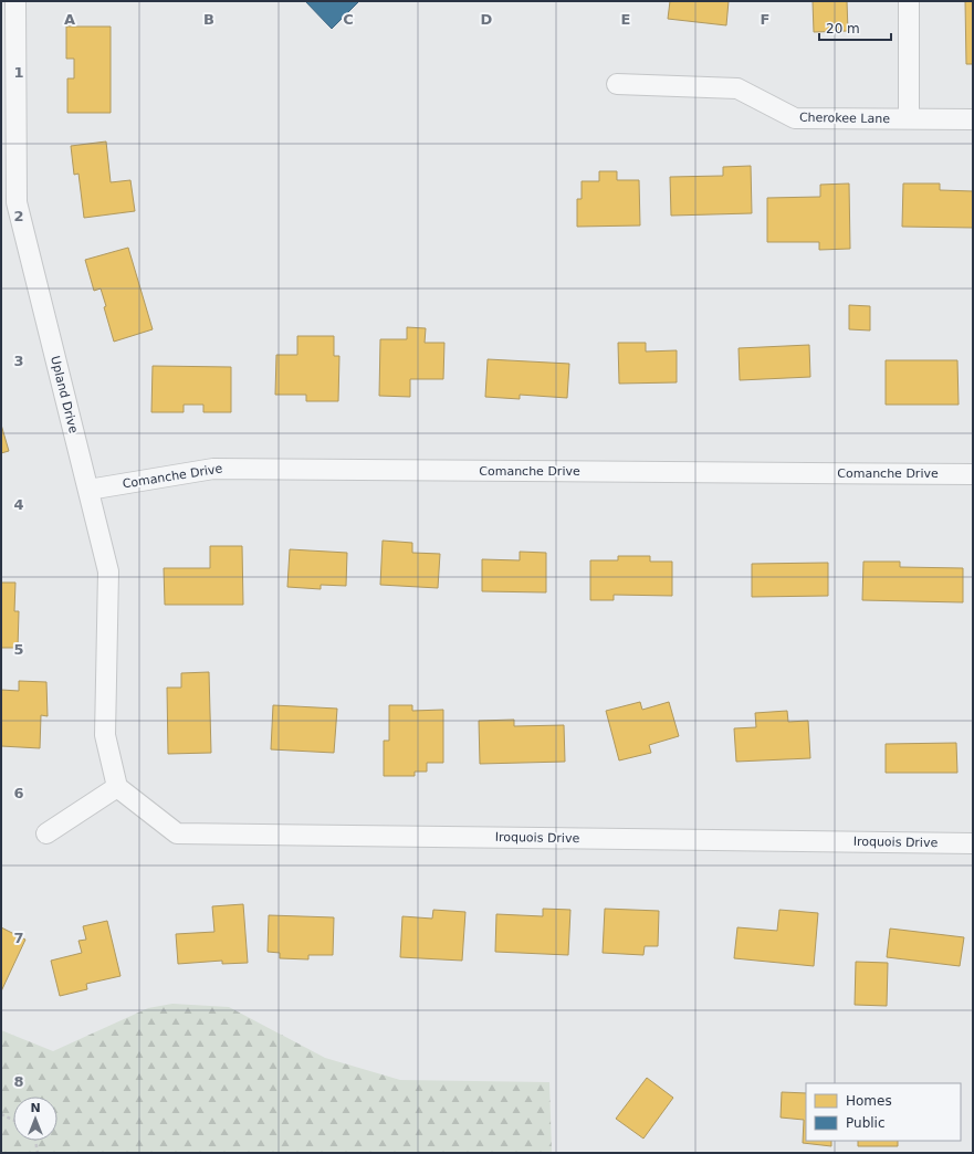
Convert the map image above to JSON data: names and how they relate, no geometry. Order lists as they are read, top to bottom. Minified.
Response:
{"streets":{"street":["Cherokee Lane","Upland Drive","Comanche Drive","Iroquois Drive"]},"crossings":[["Upland Drive","Comanche Drive"],["Upland Drive","Iroquois Drive"]],"legend":["Homes","Public"],"scale_bar":"20 m","north":"top","grid":{"columns":["A","B","C","D","E","F"],"rows":["1","2","3","4","5","6","7","8"]}}
